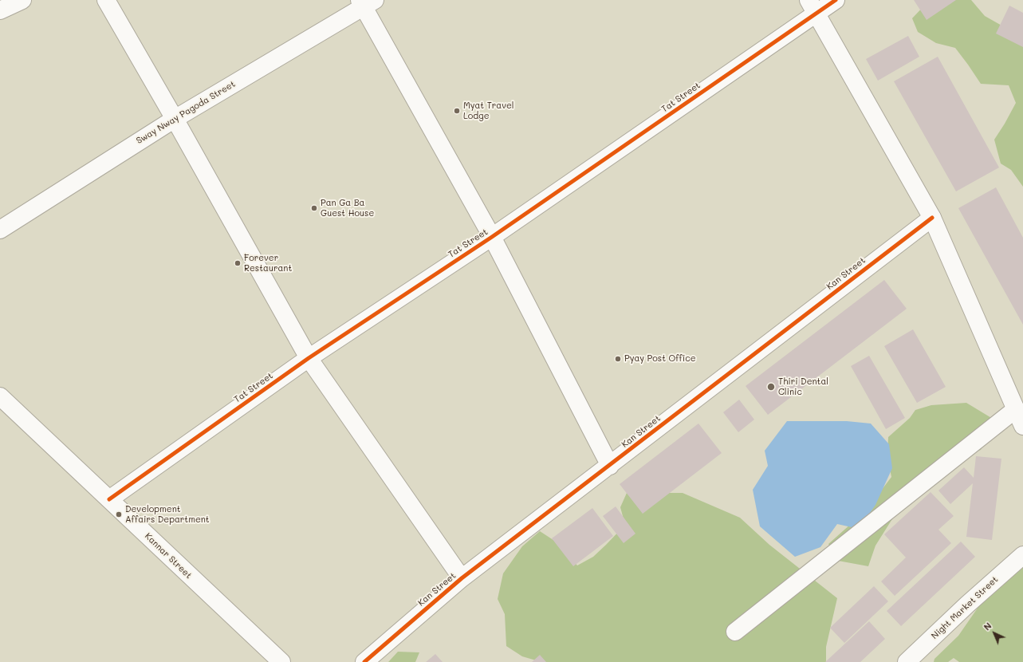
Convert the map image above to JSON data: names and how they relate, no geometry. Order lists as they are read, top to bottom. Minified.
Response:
{"streets":{"street":["Tat Street","Sway Nway Pagoda Street","Kan Street","Kannar Street","Night Market Street"]},"crossings":[["Tat Street","Kannar Street"]],"places":["Myat Travel Lodge","Pan Ga Ba Guest House","Forever Restaurant","Pyay Post Office","Thiri Dental Clinic","Development Affairs Department"],"north":"top left"}
